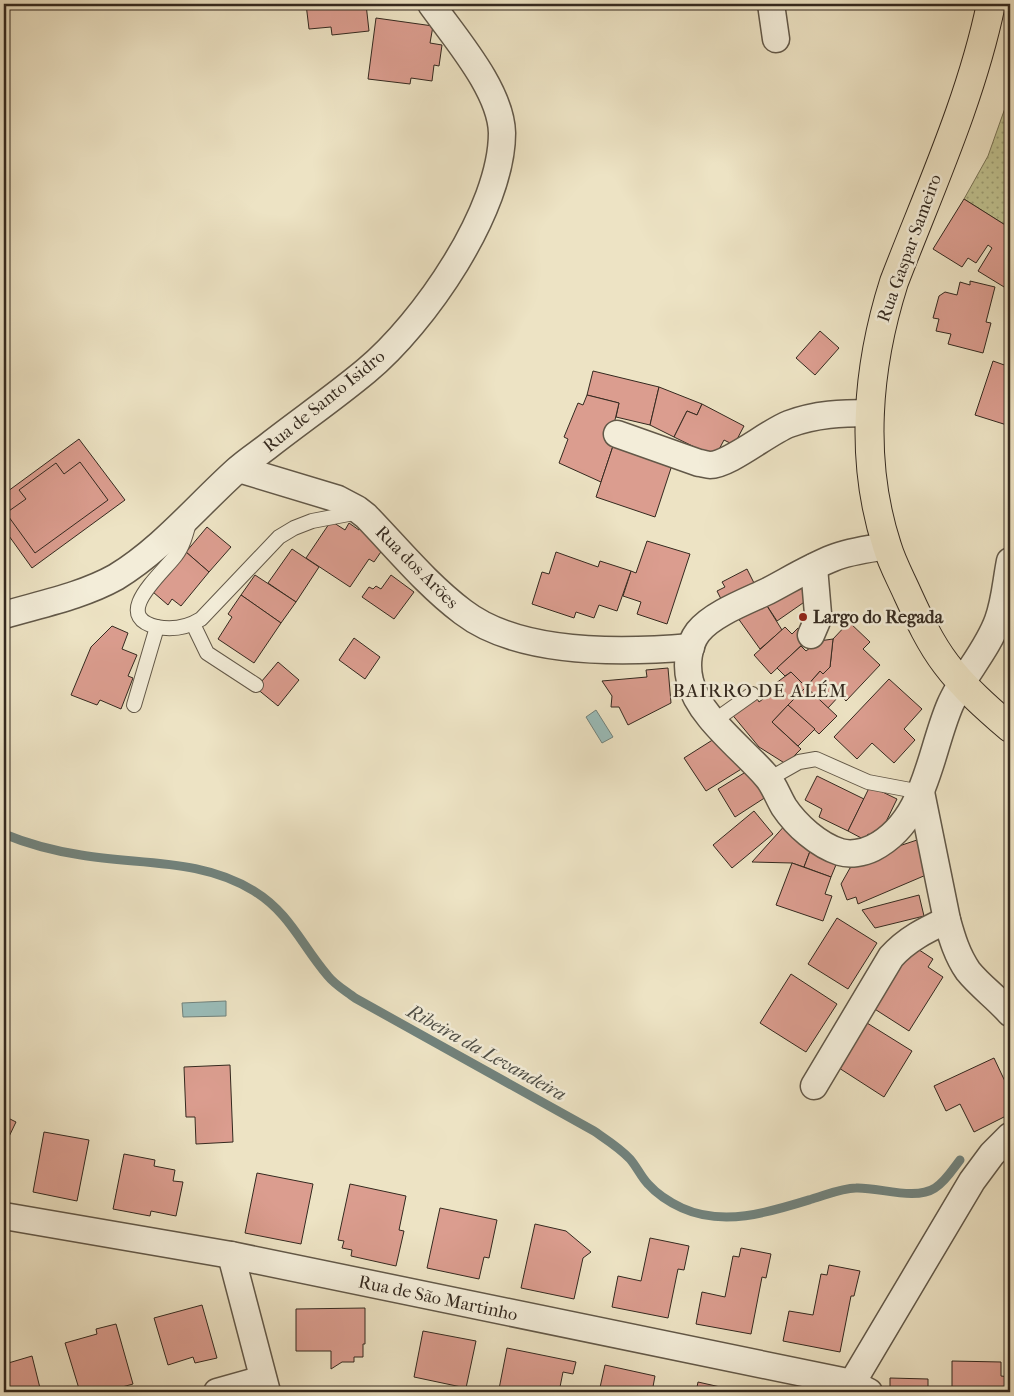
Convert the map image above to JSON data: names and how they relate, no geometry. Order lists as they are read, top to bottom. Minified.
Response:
{"streets":{"main road":["Rua Gaspar Sameiro"],"street":["Rua de Santo Isidro","Rua dos Arões","Rua de São Martinho"]},"crossings":[["Rua de Santo Isidro","Rua dos Arões"]],"districts":["BAIRRO DE ALÉM"],"water":["Ribeira da Levandeira"],"places":["Largo do Regada"]}
